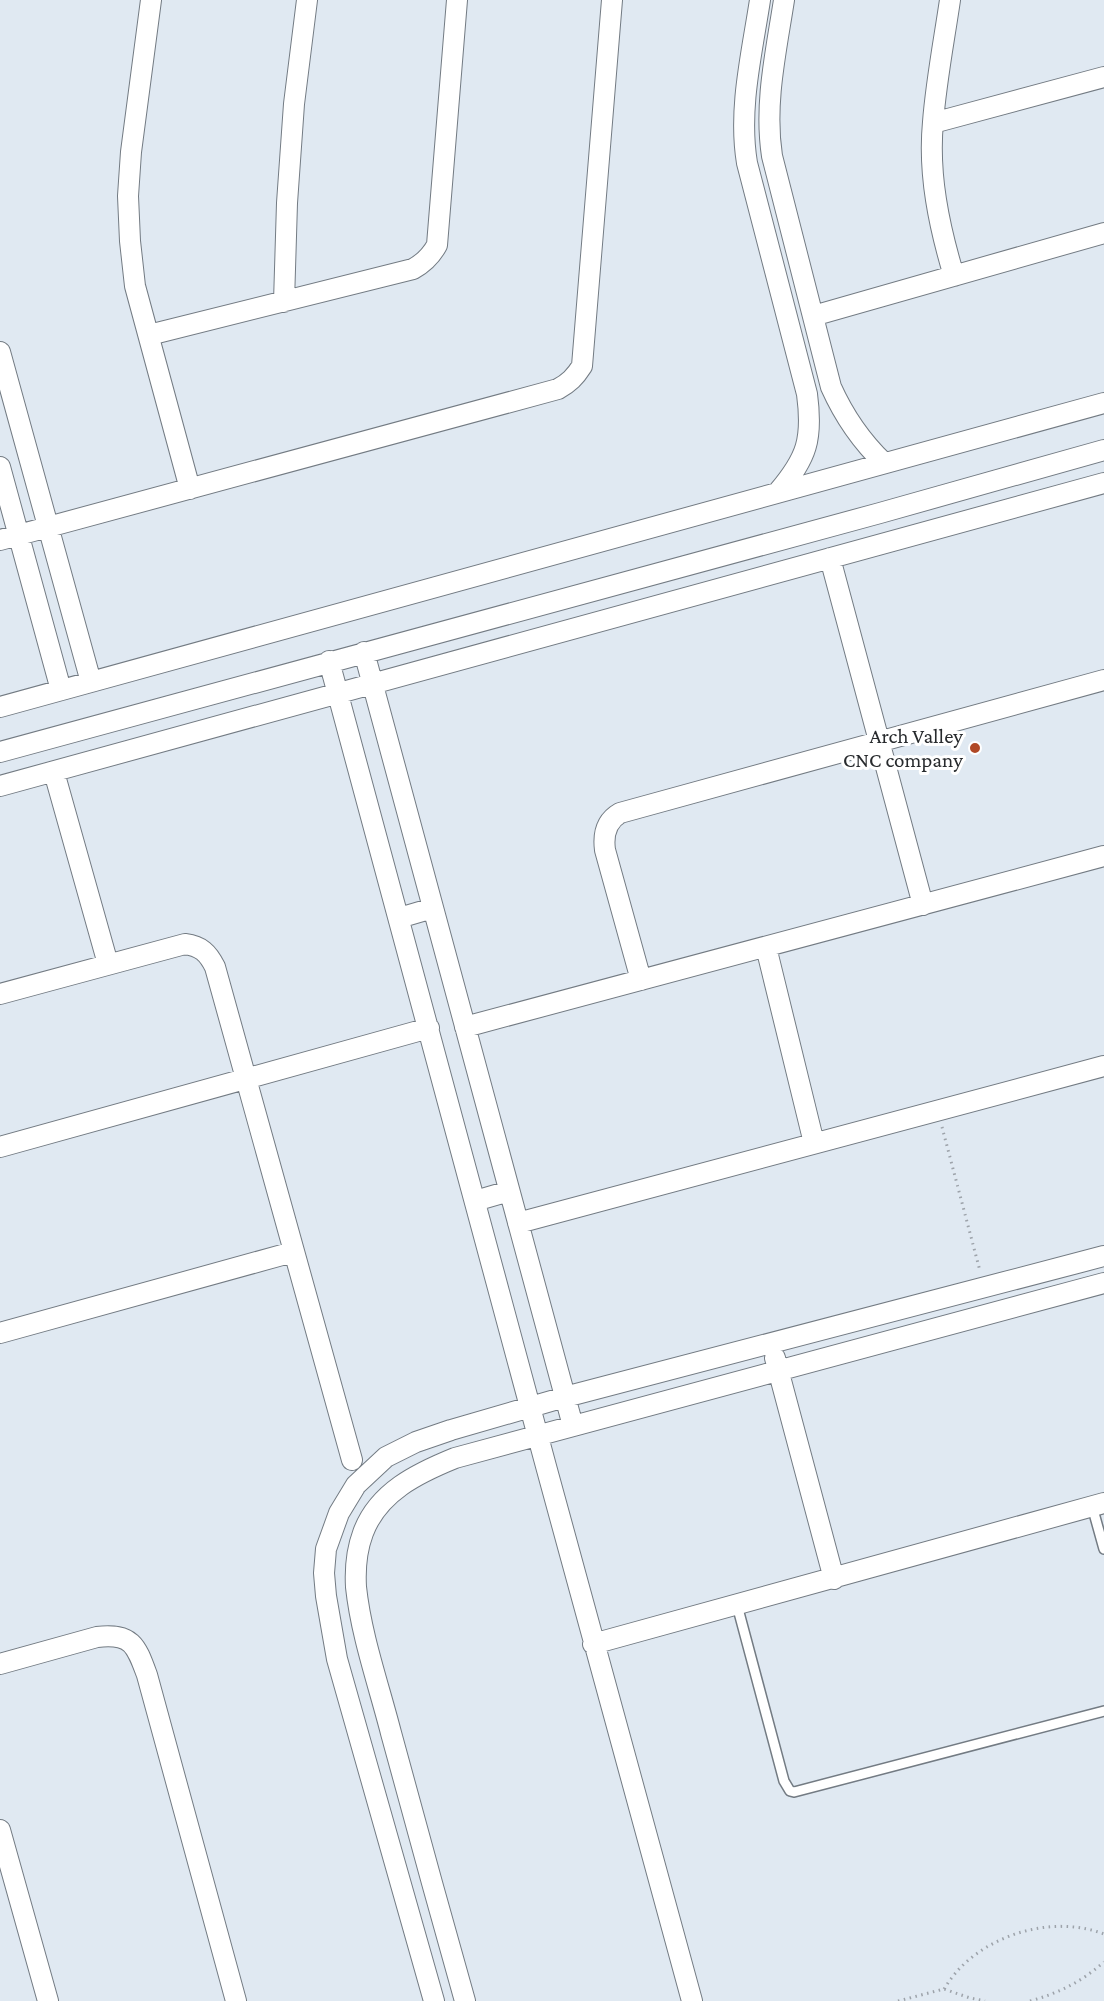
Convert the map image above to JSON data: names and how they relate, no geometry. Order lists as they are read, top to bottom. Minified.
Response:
{"places":["Arch Valley CNC company"]}
